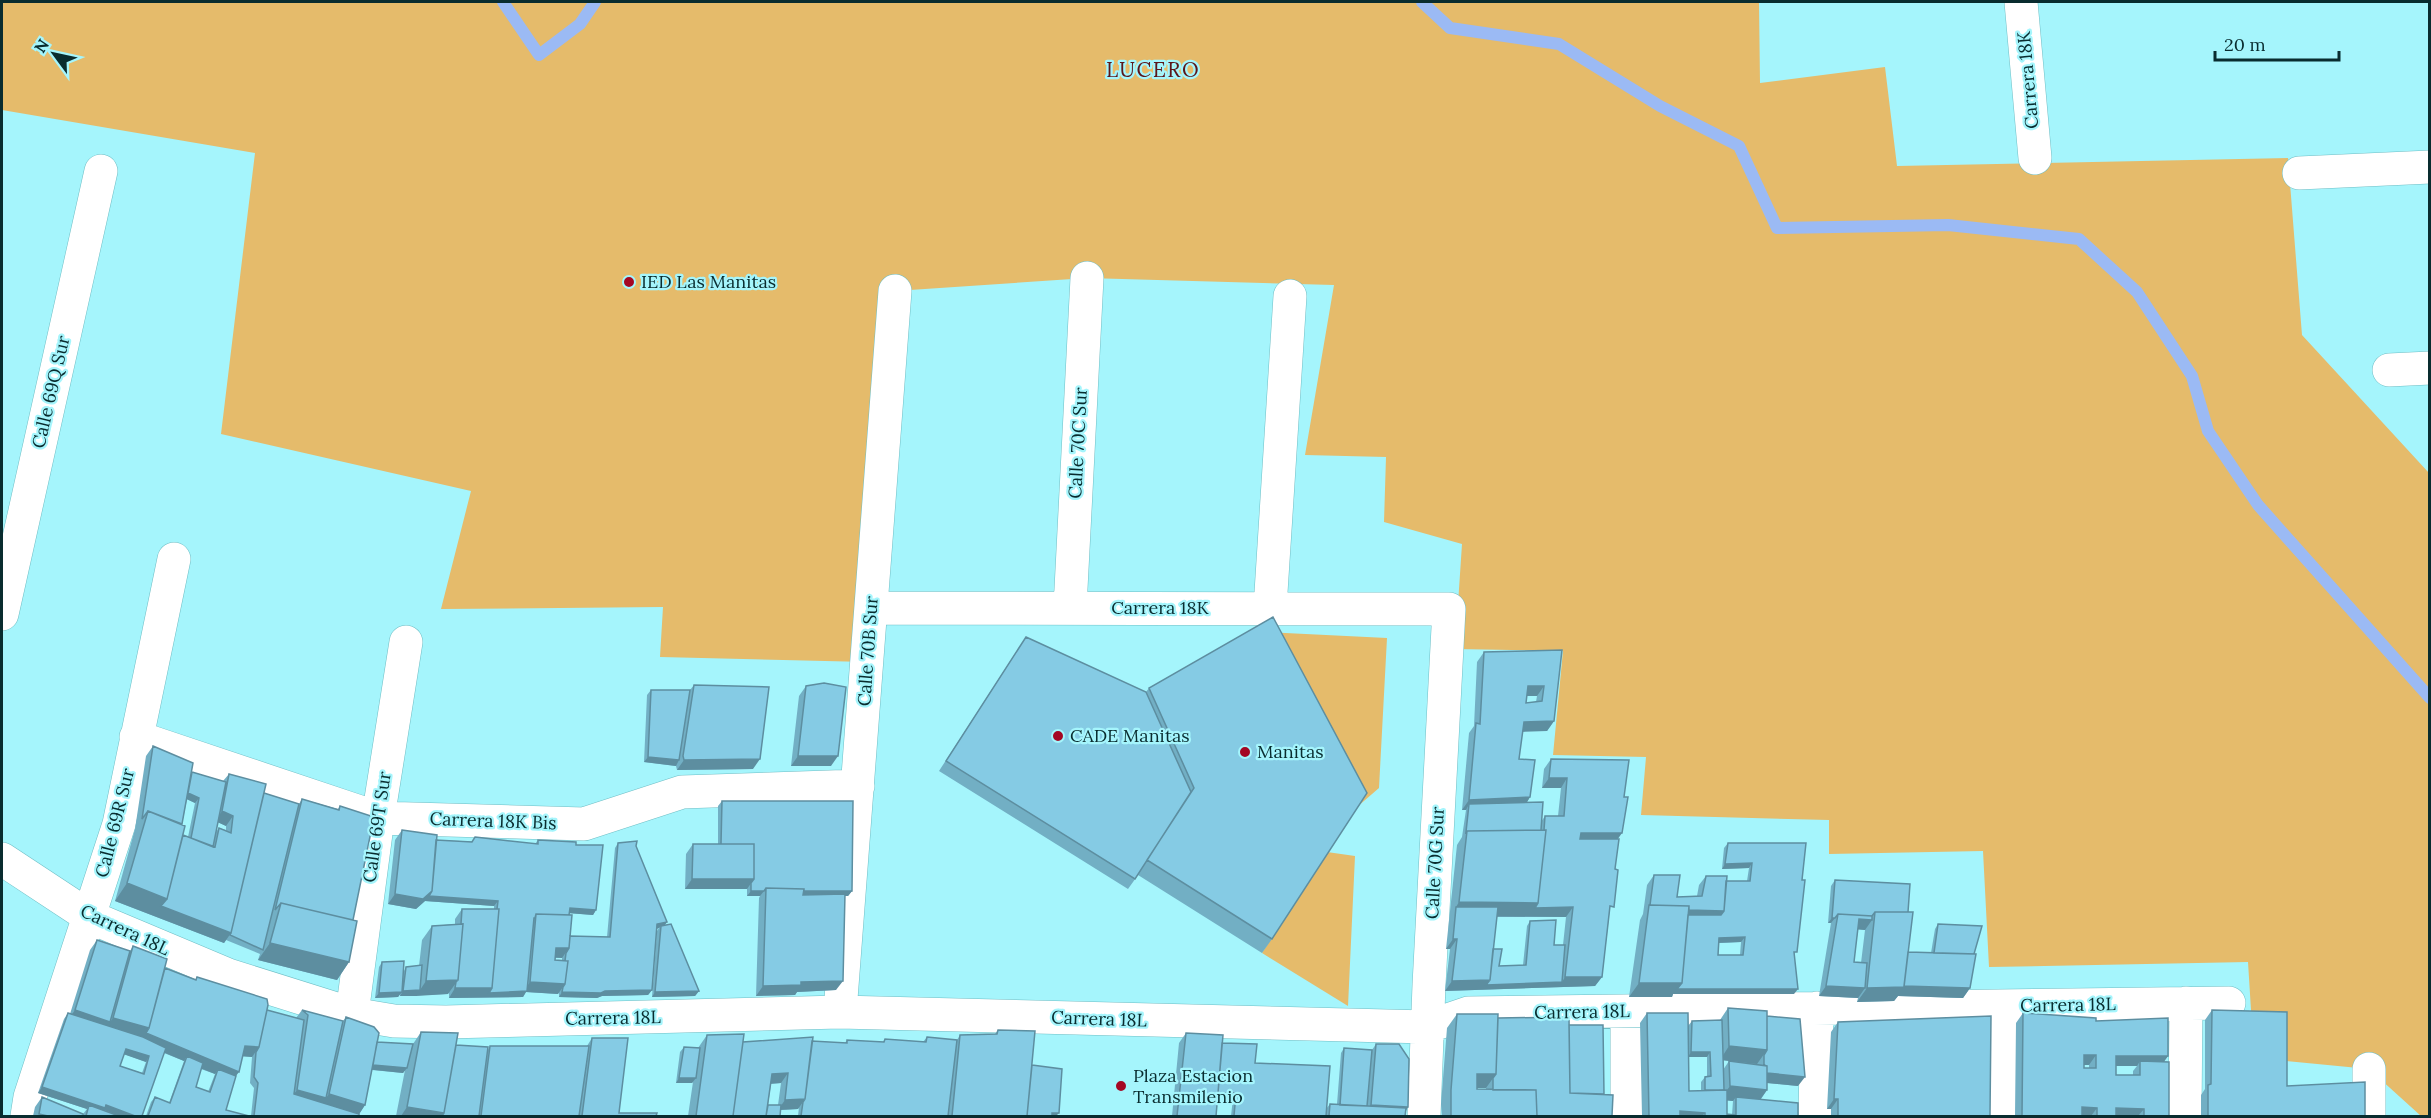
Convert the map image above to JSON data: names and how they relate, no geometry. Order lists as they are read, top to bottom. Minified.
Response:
{"streets":{"street":["Carrera 18K","Calle 69Q Sur","Calle 70C Sur","Calle 70B Sur","Carrera 18K Bis","Calle 69R Sur","Calle 69T Sur","Calle 70G Sur","Carrera 18L"]},"crossings":[["Carrera 18K","Calle 70C Sur"],["Carrera 18K","Calle 70B Sur"],["Carrera 18K","Calle 70G Sur"],["Calle 70B Sur","Carrera 18K Bis"],["Calle 70B Sur","Carrera 18L"],["Carrera 18K Bis","Calle 69R Sur"],["Carrera 18K Bis","Calle 69T Sur"],["Calle 69R Sur","Carrera 18L"],["Calle 69T Sur","Carrera 18L"],["Calle 70G Sur","Carrera 18L"]],"districts":["LUCERO"],"places":["IED Las Manitas","CADE Manitas","Manitas","Plaza Estacion Transmilenio"],"scale_bar":"20 m","north":"top left"}
